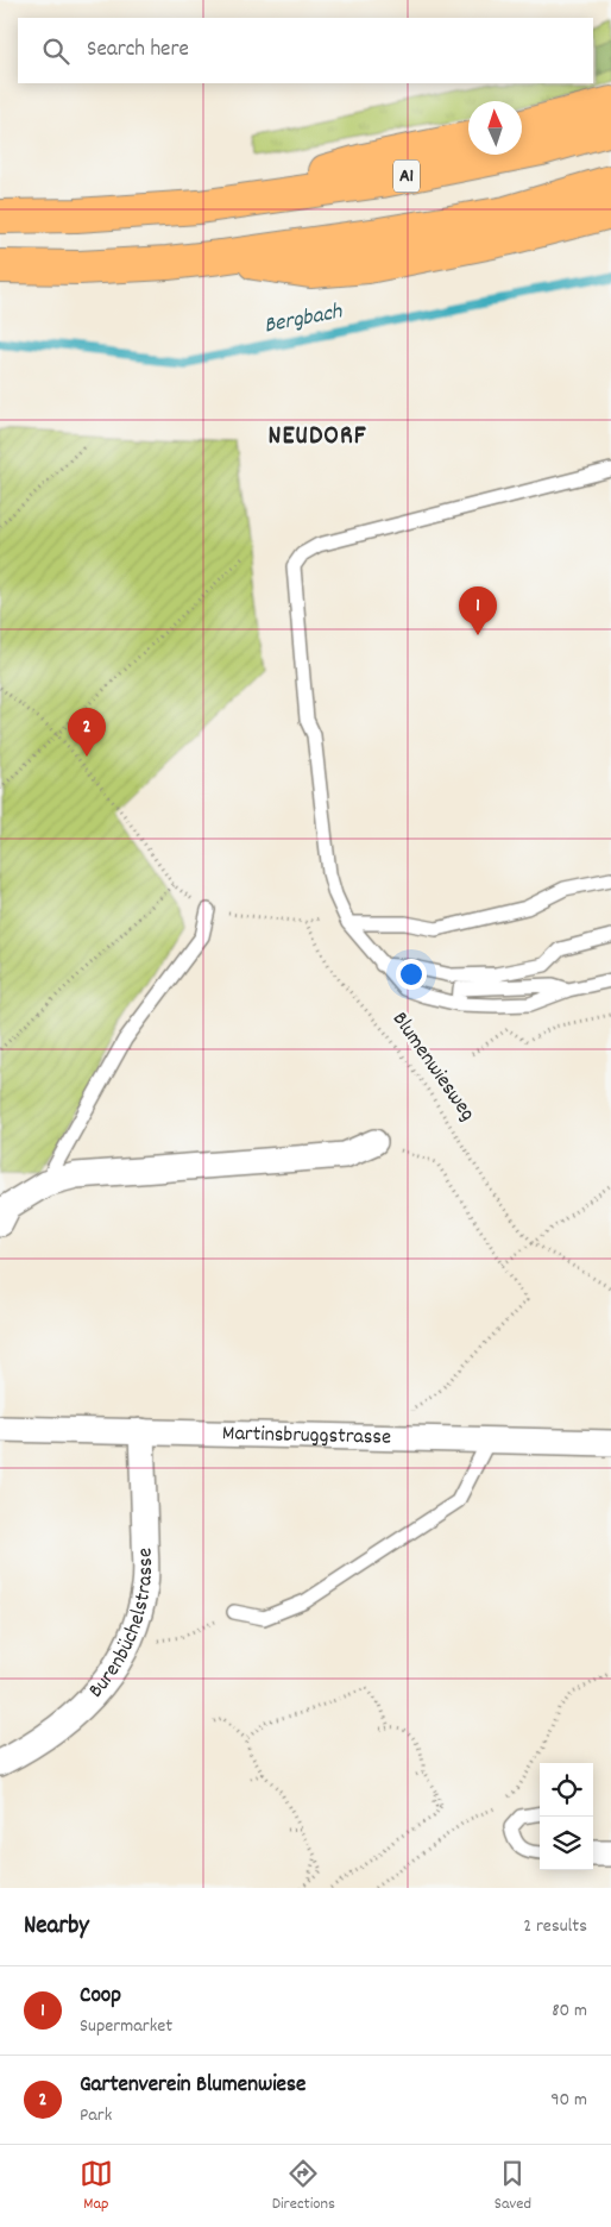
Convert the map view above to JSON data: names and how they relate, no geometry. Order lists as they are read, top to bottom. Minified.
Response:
{"streets":{"highway":["A1"],"street":["Martinsbruggstrasse","Burenbüchelstrasse"],"path":["Blumenwiesweg"]},"crossings":[["Martinsbruggstrasse","Burenbüchelstrasse"]],"districts":["NEUDORF"],"water":["Bergbach"],"north":"top","page":{"search":"Search here","pins":["1","2"],"heading":["Nearby","2 results"],"list":[{"mark":"1","name":"Coop","note":"Supermarket","value":"80 m"},{"mark":"2","name":"Gartenverein Blumenwiese","note":"Park","value":"90 m"}],"nav":["Map","Directions","Saved"]}}
